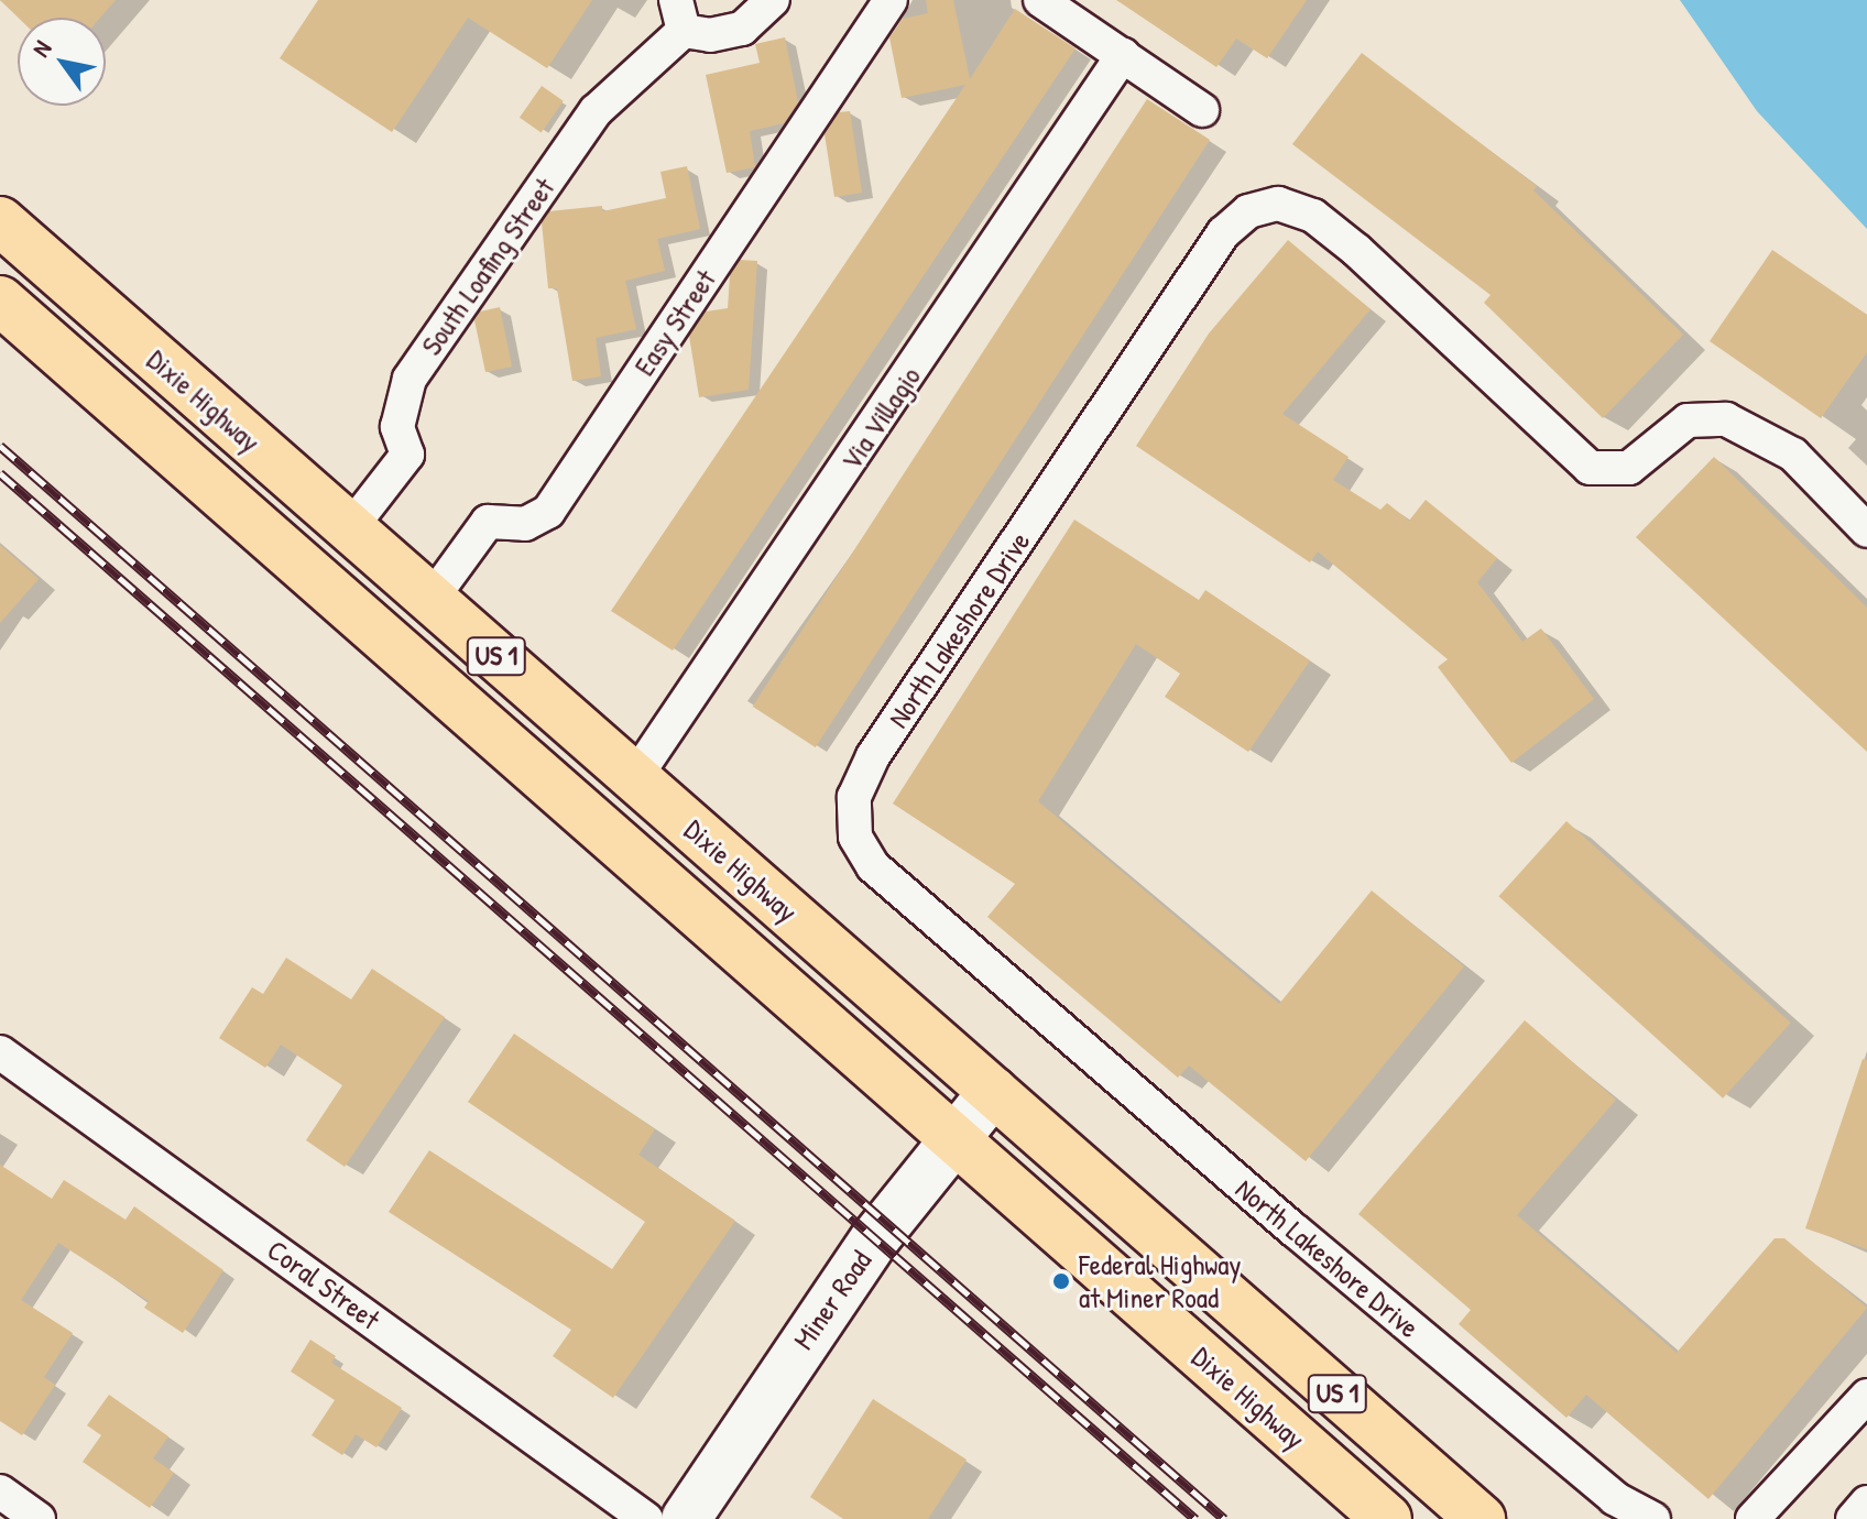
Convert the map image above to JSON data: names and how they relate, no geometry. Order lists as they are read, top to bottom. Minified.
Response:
{"streets":{"main road":["Dixie Highway","US 1"],"street":["South Loafing Street","Easy Street","Via Villagio","North Lakeshore Drive","Coral Street","Miner Road"]},"crossings":[["South Loafing Street","Dixie Highway"],["Easy Street","Dixie Highway"],["Dixie Highway","Via Villagio"],["Dixie Highway","Miner Road"]],"places":["Federal Highway at Miner Road"],"north":"top left"}
